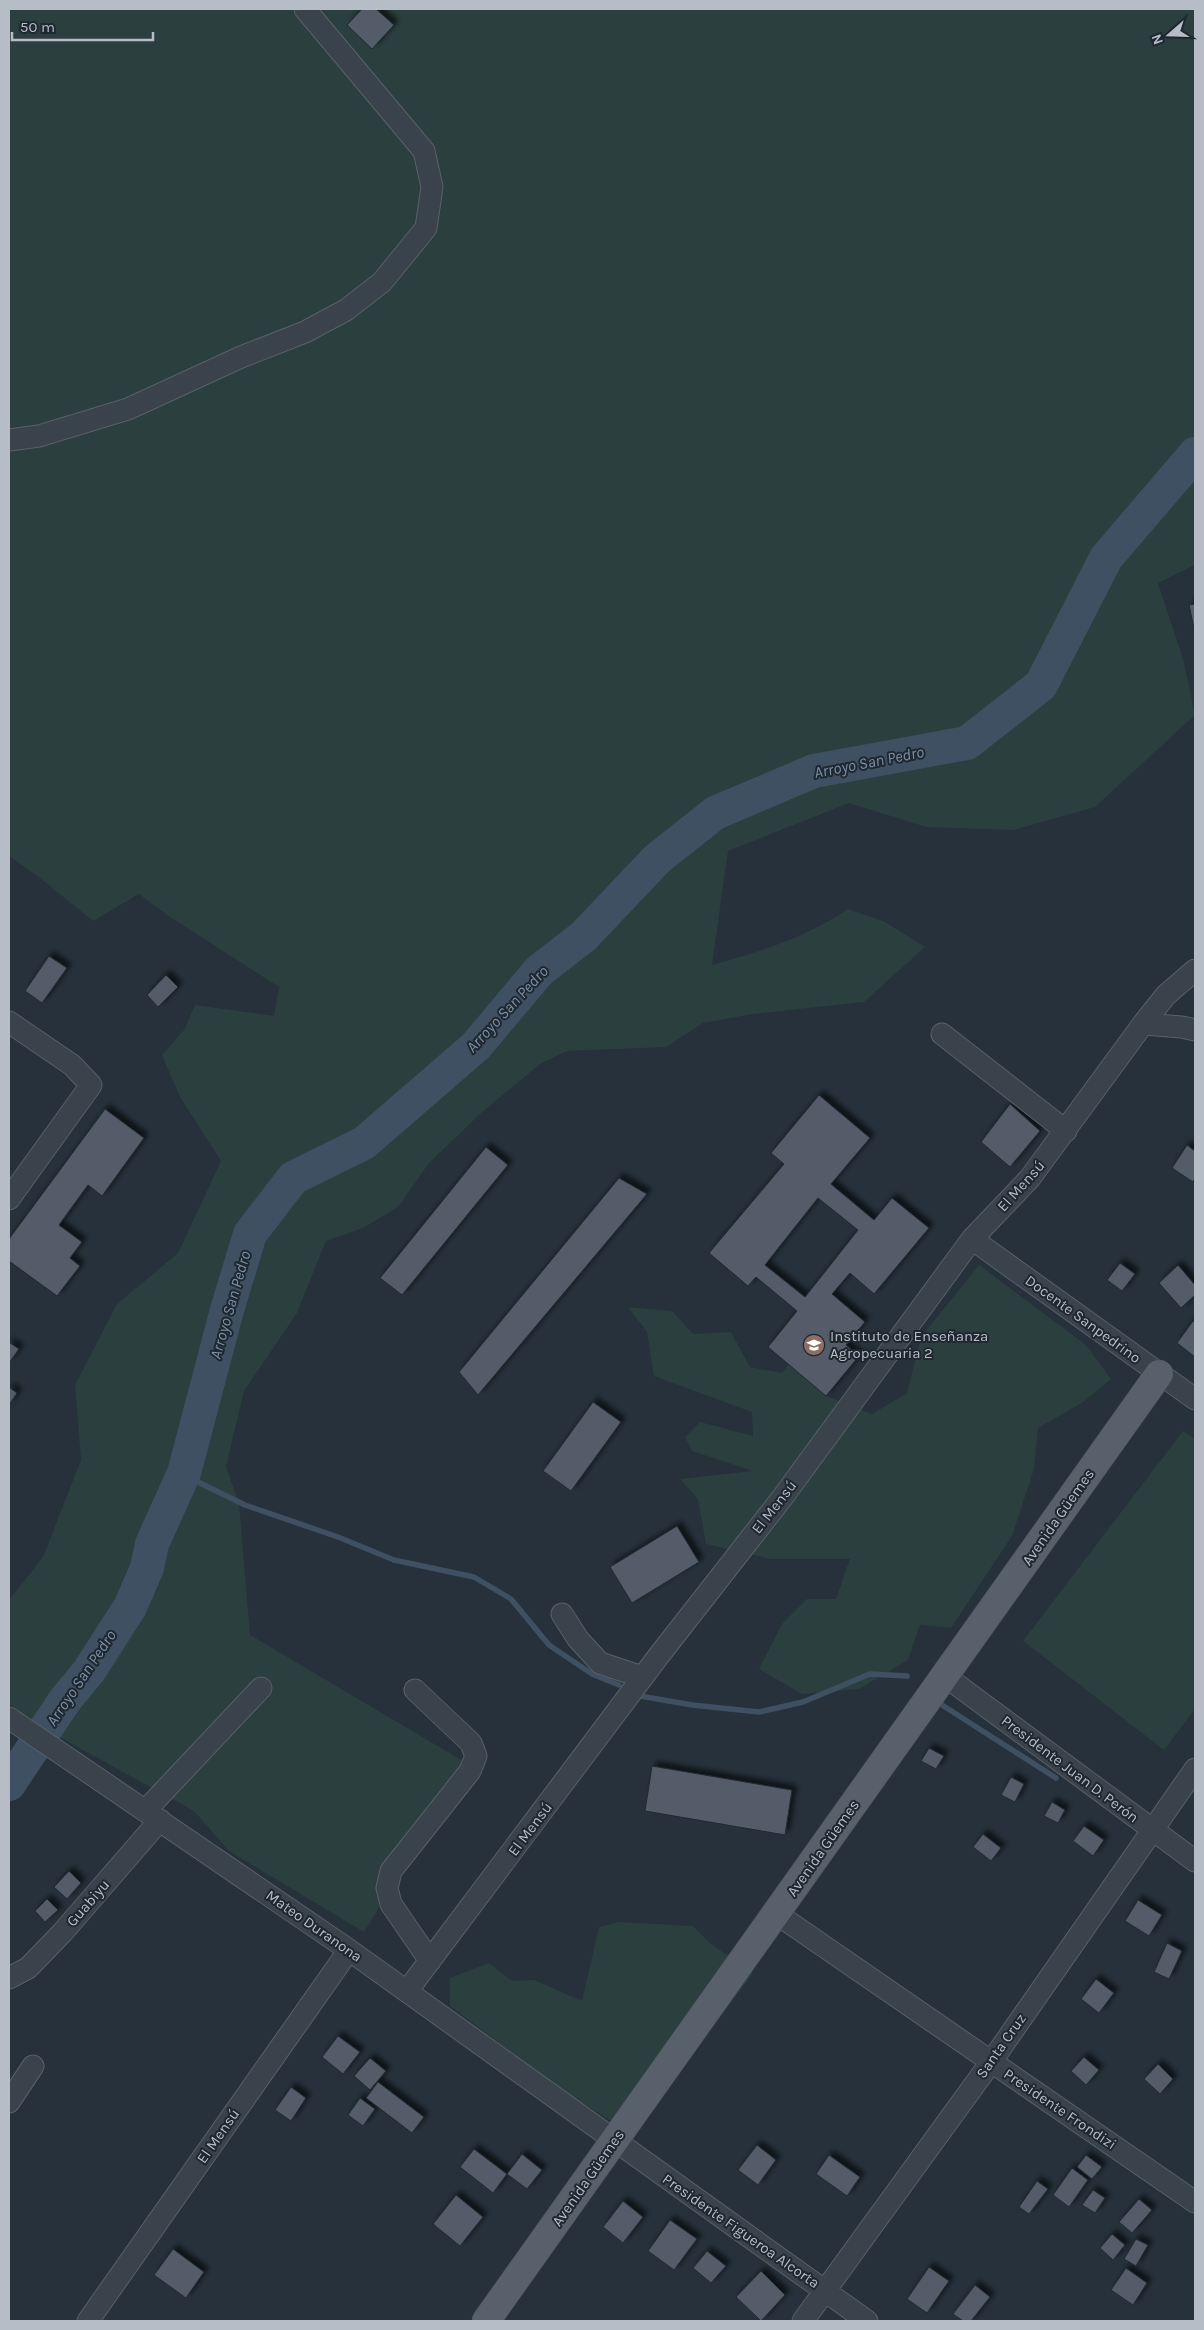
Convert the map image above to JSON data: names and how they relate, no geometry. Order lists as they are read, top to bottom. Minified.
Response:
{"streets":{"main road":["Avenida Güemes"],"street":["El Mensú","Docente Sanpedrino","Presidente Juan D. Perón","Guabiyu","Mateo Duranona","Santa Cruz","Presidente Frondizi","Presidente Figueroa Alcorta"]},"crossings":[["El Mensú","Docente Sanpedrino"],["El Mensú","Mateo Duranona"],["Docente Sanpedrino","Avenida Güemes"],["Avenida Güemes","Presidente Juan D. Perón"],["Avenida Güemes","Mateo Duranona"],["Avenida Güemes","Presidente Frondizi"],["Avenida Güemes","Presidente Figueroa Alcorta"],["Presidente Juan D. Perón","Santa Cruz"],["Guabiyu","Mateo Duranona"],["Mateo Duranona","Presidente Figueroa Alcorta"],["Santa Cruz","Presidente Frondizi"],["Santa Cruz","Presidente Figueroa Alcorta"]],"water":["Arroyo San Pedro"],"places":{"school or university":["Instituto de Enseñanza Agropecuaria 2"]},"scale_bar":"50 m","north":"left"}
